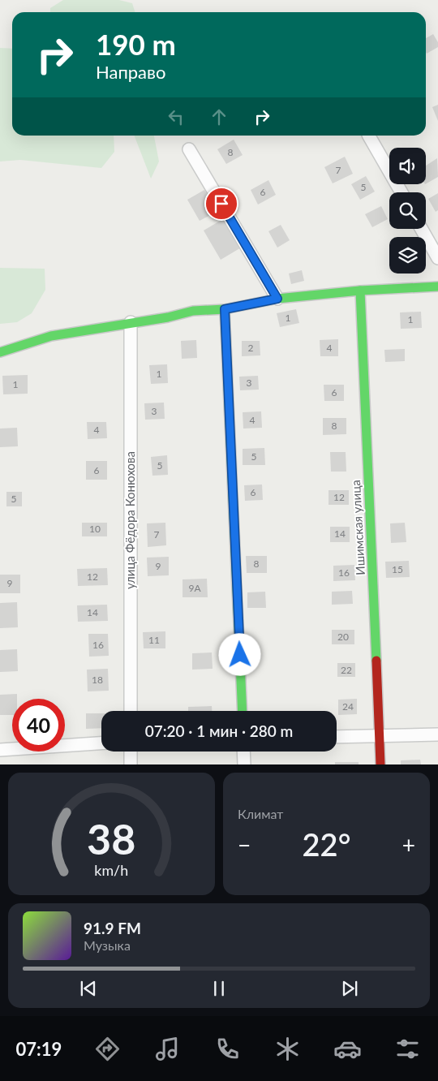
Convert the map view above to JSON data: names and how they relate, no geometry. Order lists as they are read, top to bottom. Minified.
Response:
{"streets":{"street":["улица Фёдора Конюхова","Ишимская улица"]},"house_numbers":["8","7","5","6","1","1","2","4","1","3","1","6","3","4","8","4","5","5","6","6","12","5","10","14","7","8","9","15","16","12","9","9А","14","20","11","16","22","18","24"],"page":{"turn":["190 m","Направо"],"limit":"40","trip":"07:20 · 1 мин · 280 m","tile":"Климат","heat":["−","22°","+"],"song":["91.9 FM","Музыка"],"tabs":"07:19","gauge":["38","km/h"]}}
